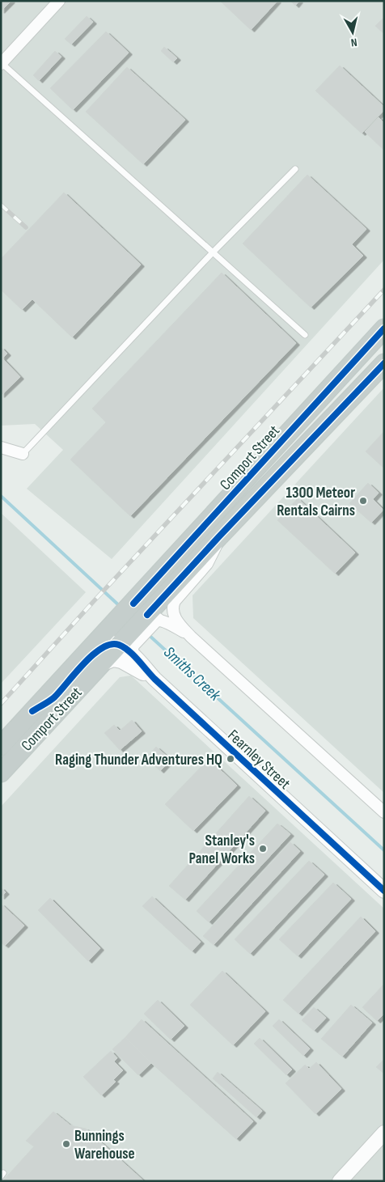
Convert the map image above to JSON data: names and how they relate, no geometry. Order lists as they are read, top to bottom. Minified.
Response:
{"streets":{"highway":["Comport Street"],"street":["Fearnley Street"]},"crossings":[["Comport Street","Fearnley Street"]],"water":["Smiths Creek"],"places":["1300 Meteor Rentals Cairns","Raging Thunder Adventures HQ","Stanley's Panel Works","Bunnings Warehouse"],"north":"bottom"}
